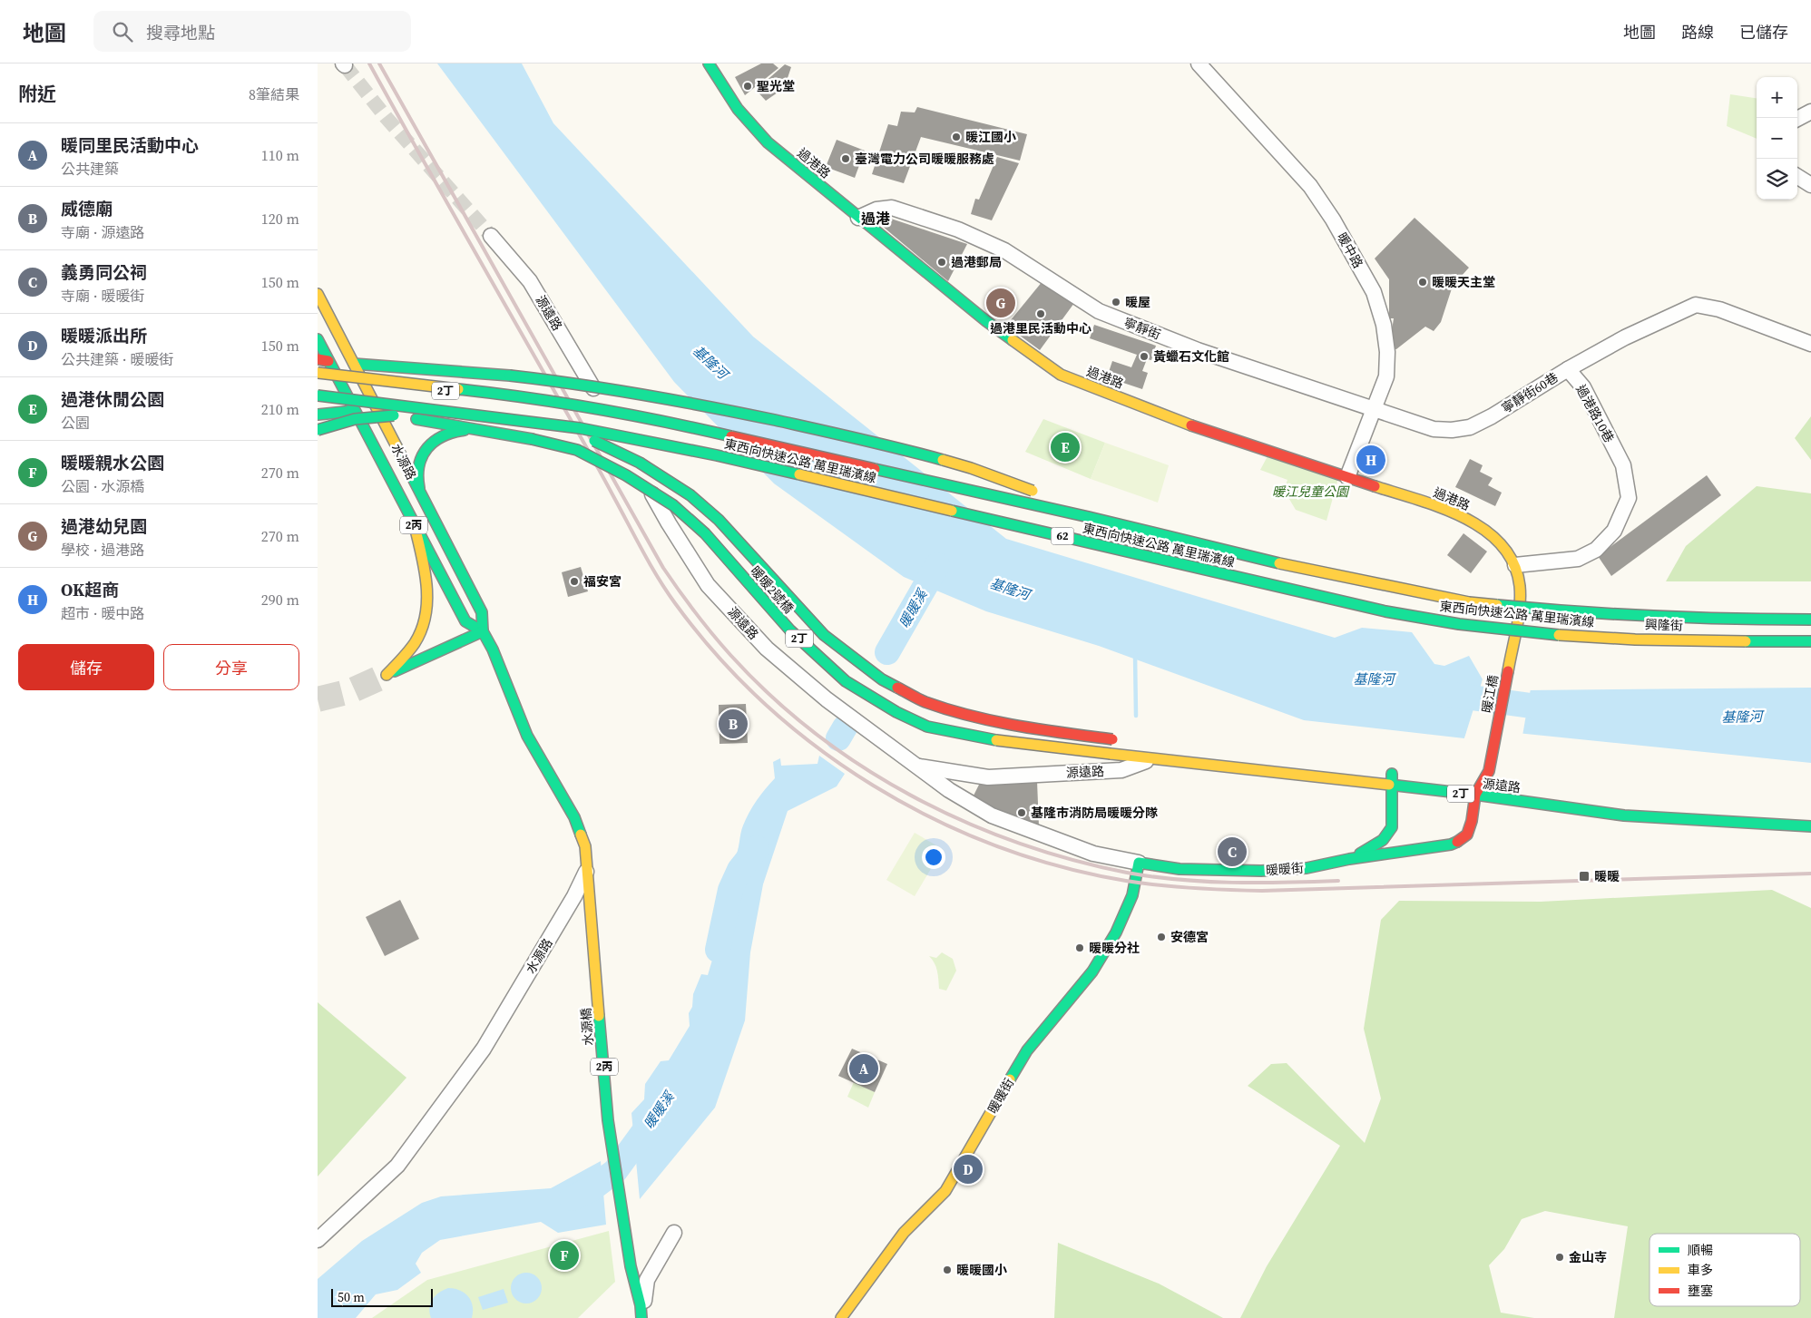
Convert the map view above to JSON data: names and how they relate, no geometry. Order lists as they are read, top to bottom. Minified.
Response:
{"streets":{"main road":["過港路","源遠路","2丁","東西向快速公路 萬里瑞濱線","水源路","2丙","62","暖暖2號橋","暖江橋","暖暖街","水源橋"],"street":["暖中路","寧靜街","寧靜街60巷","過港路10巷","興隆街"]},"crossings":[["過港路","暖中路"],["過港路","寧靜街"],["過港路","過港路10巷"],["過港路","興隆街"],["過港路","暖江橋"],["暖中路","寧靜街"],["源遠路","暖暖2號橋"],["源遠路","暖江橋"],["源遠路","暖暖街"],["寧靜街","寧靜街60巷"],["2丁","水源路"],["2丁","暖暖2號橋"],["寧靜街60巷","過港路10巷"],["水源路","水源橋"],["興隆街","暖江橋"],["暖江橋","暖暖街"]],"districts":["過港"],"water":["基隆河","暖暖溪"],"parks":["暖江兒童公園"],"places":{"other":["聖光堂","暖江國小","臺灣電力公司暖暖服務處","過港郵局","暖暖天主堂","暖屋","過港里民活動中心","黃蠟石文化館","福安宮","基隆市消防局暖暖分隊","安德宮","暖暖分社","金山寺","暖暖國小"],"transit":["暖暖"]},"legend":["順暢","車多","壅塞"],"scale_bar":"50 m","page":{"header":"地圖","search":"搜尋地點","nav":["地圖","路線","已儲存"],"heading":["附近","8筆結果"],"map_buttons":["+","−"],"list":[{"mark":"A","name":"暖同里民活動中心","note":"公共建築","value":"110 m"},{"mark":"B","name":"威德廟","note":"寺廟 · 源遠路","value":"120 m"},{"mark":"C","name":"義勇同公祠","note":"寺廟 · 暖暖街","value":"150 m"},{"mark":"D","name":"暖暖派出所","note":"公共建築 · 暖暖街","value":"150 m"},{"mark":"E","name":"過港休閒公園","note":"公園","value":"210 m"},{"mark":"F","name":"暖暖親水公園","note":"公園 · 水源橋","value":"270 m"},{"mark":"G","name":"過港幼兒園","note":"學校 · 過港路","value":"270 m"},{"mark":"H","name":"OK超商","note":"超市 · 暖中路","value":"290 m"}],"pins":["G","E","H","B","C","A","D","F"],"buttons":["儲存","分享"],"scale":"50 m"}}
